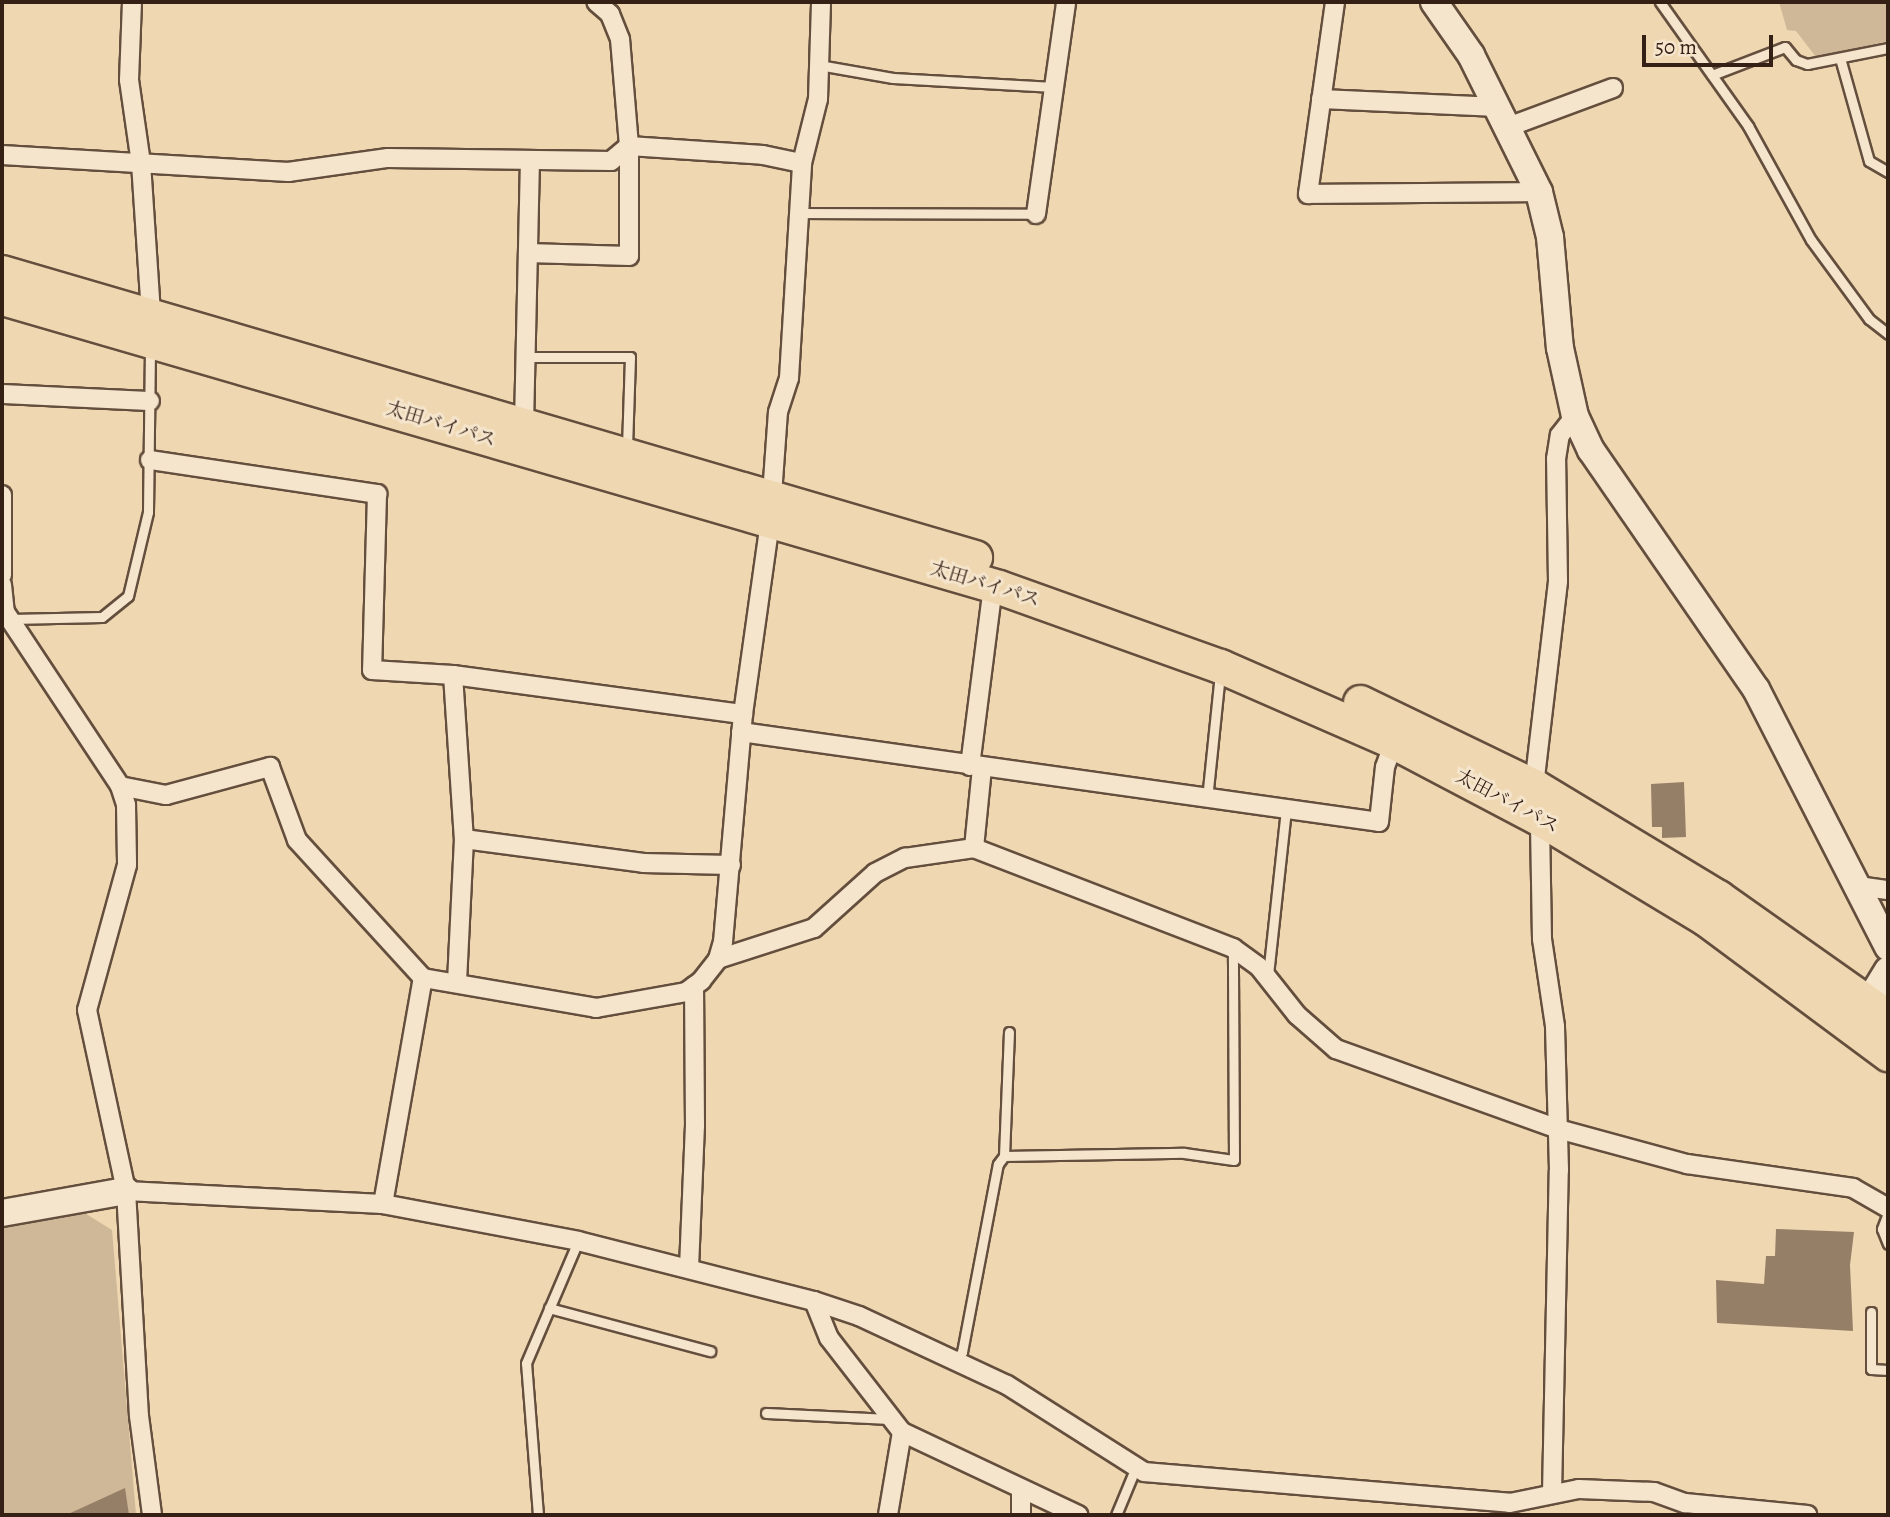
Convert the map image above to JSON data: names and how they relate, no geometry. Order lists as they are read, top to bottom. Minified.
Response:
{"streets":{"highway":["太田バイパス"]},"scale_bar":"50 m"}
